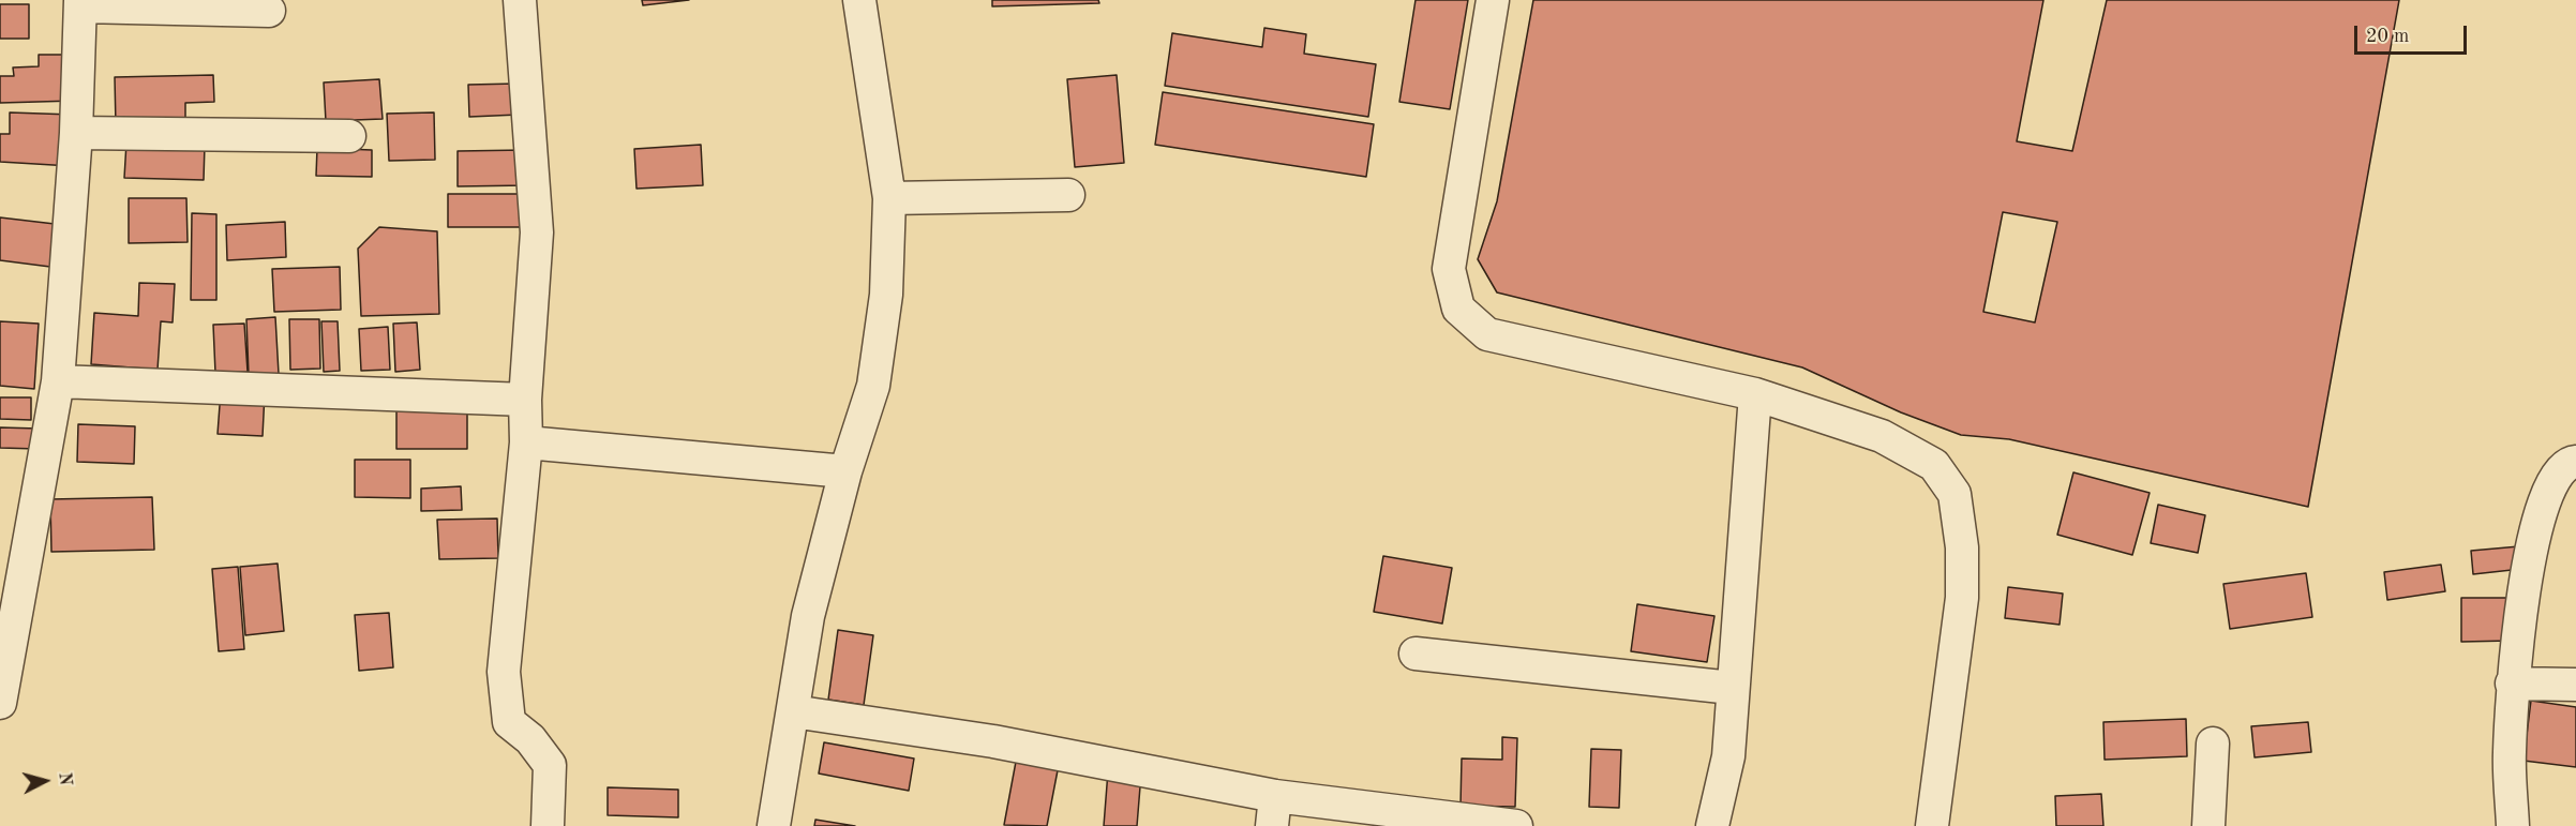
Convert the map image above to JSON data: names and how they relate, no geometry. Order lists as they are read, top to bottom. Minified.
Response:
{"scale_bar":"20 m","north":"right"}
